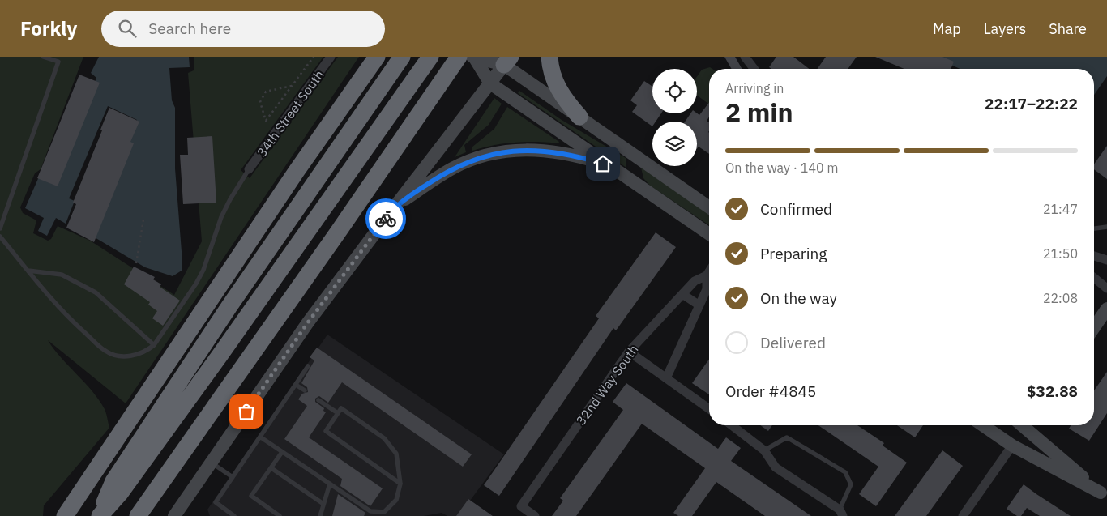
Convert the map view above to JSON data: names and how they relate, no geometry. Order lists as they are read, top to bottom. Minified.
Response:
{"streets":{"street":["34th Street South","32nd Way South"]},"page":{"header":"Forkly","search":"Search here","nav":["Map","Layers","Share"],"heading":["2 min","Arriving in","22:17–22:22"],"panel":["Order #4845","$32.88"],"bar":"On the way · 140 m","list":[["Confirmed","21:47"],["Preparing","21:50"],["On the way","22:08"],"Delivered"]}}
